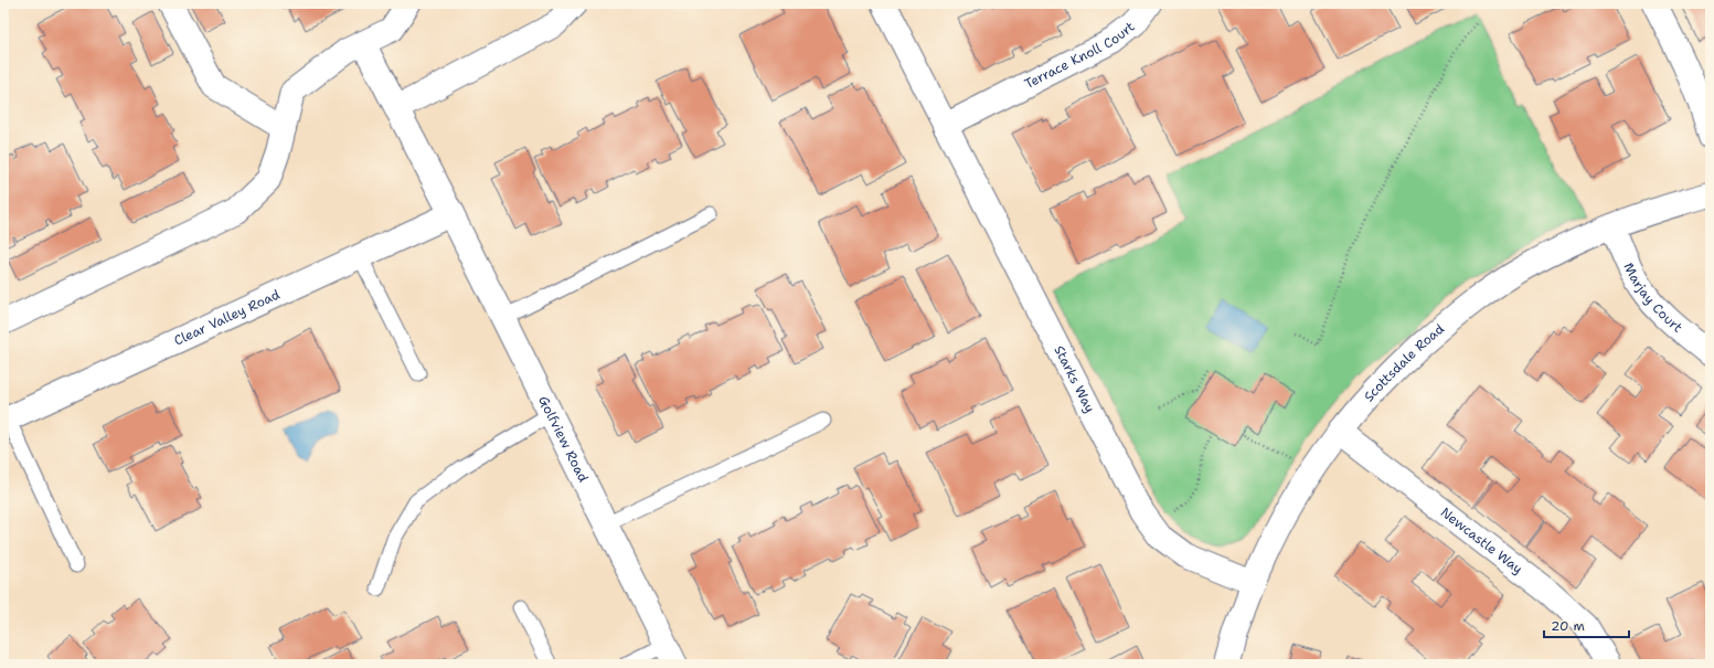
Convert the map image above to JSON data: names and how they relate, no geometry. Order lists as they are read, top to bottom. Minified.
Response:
{"streets":{"street":["Terrace Knoll Court","Marjay Court","Clear Valley Road","Scottsdale Road","Starks Way","Golfview Road","Newcastle Way"]},"crossings":[["Terrace Knoll Court","Starks Way"],["Marjay Court","Scottsdale Road"],["Clear Valley Road","Golfview Road"],["Scottsdale Road","Starks Way"],["Scottsdale Road","Newcastle Way"]],"scale_bar":"20 m"}
